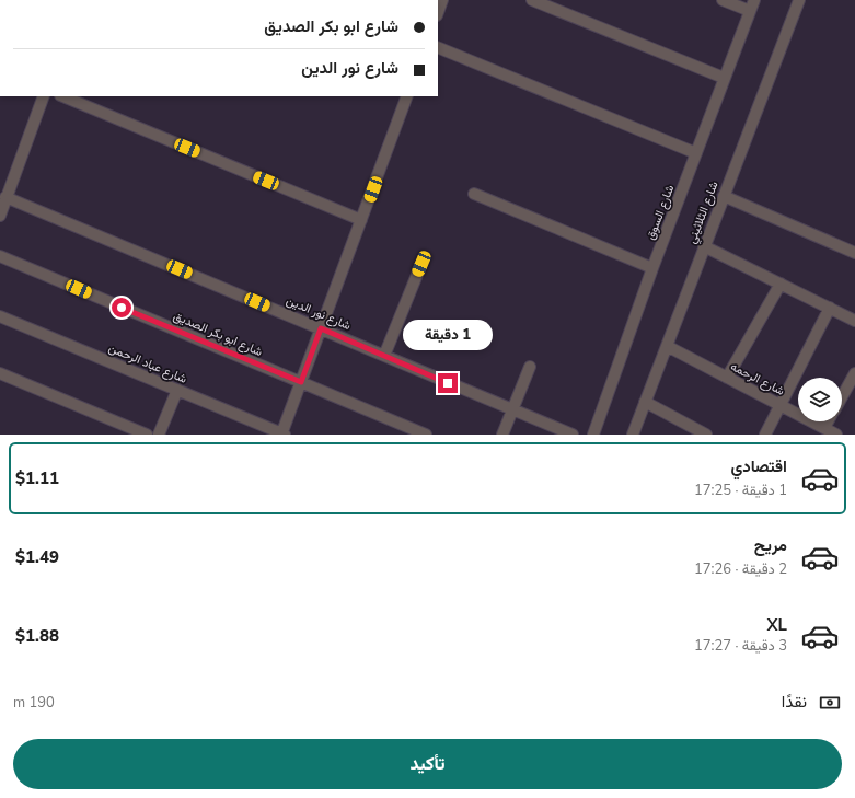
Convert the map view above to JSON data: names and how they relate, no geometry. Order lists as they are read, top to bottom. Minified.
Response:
{"streets":{"street":["شارع السوق","شارع الثلاثيني","شارع نور الدين","شارع ابو بكر الصديق","شارع عباد الرحمن","شارع الرحمه"]},"crossings":[["شارع الثلاثيني","شارع الرحمه"]],"page":{"banner":["شارع ابو بكر الصديق","شارع نور الدين"],"bubble":"1 دقيقة","list":[{"name":"اقتصادي","note":"1 دقيقة · 17:25","value":"$1.11"},{"name":"مريح","note":"2 دقيقة · 17:26","value":"$1.49"},{"name":"XL","note":"3 دقيقة · 17:27","value":"$1.88"}],"pay":["نقدًا","190 m"],"buttons":"تأكيد"}}
